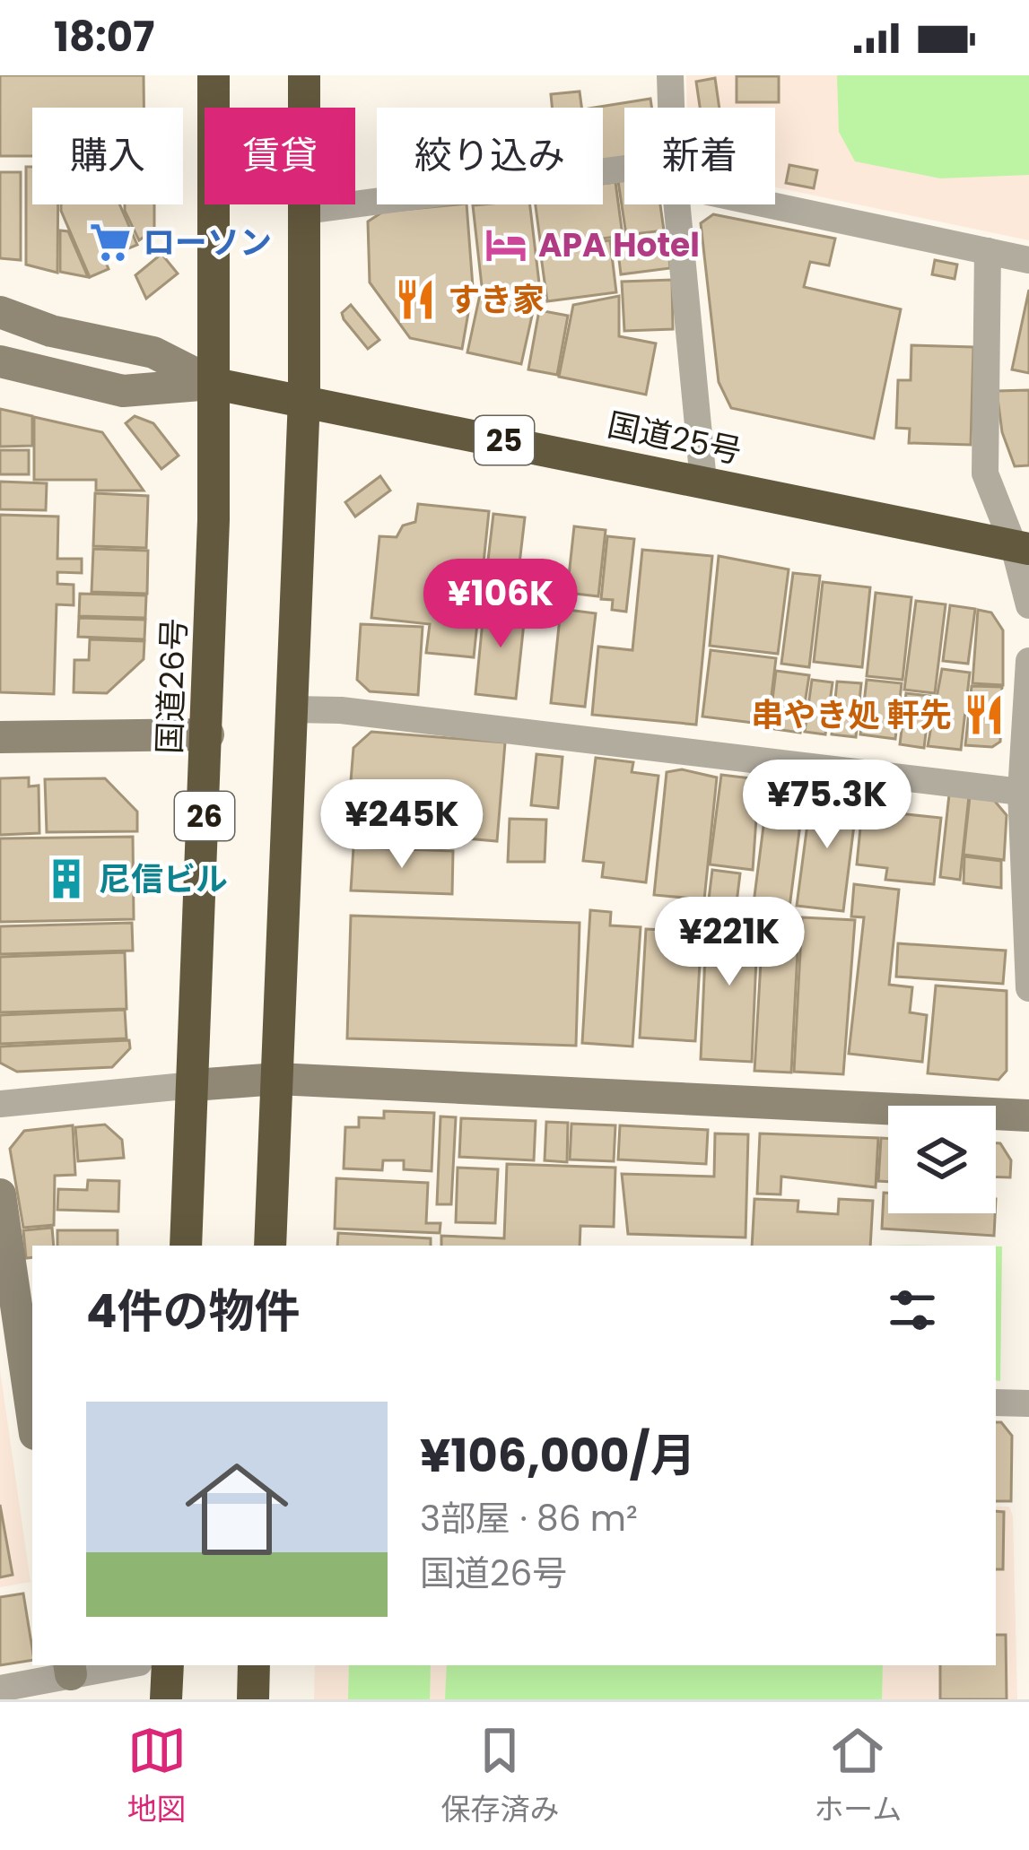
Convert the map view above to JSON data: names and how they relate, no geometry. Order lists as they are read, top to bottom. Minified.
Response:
{"streets":{"highway":["国道25号","25","国道26号","26"]},"crossings":[["国道25号","国道26号"]],"places":{"supermarket":["ローソン"],"hotel":["APA Hotel"],"restaurant":["すき家","串やき処 軒先"],"building":["尼信ビル"]},"page":{"status":"18:07","chip":["購入","賃貸","絞り込み","新着"],"price":["¥106K","¥75.3K","¥245K","¥221K"],"heading":"4件の物件","list":[{"name":"¥106,000/月","note":"3部屋 · 86 m² · 国道26号"}],"tabs":["地図","保存済み","ホーム"]}}
